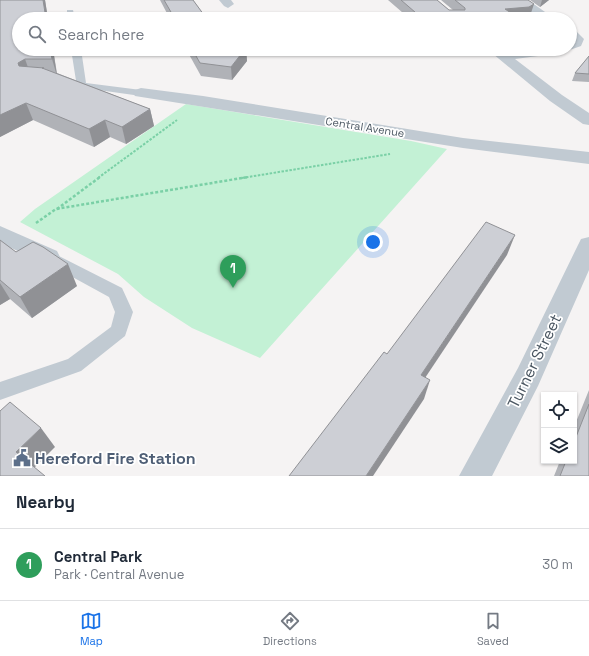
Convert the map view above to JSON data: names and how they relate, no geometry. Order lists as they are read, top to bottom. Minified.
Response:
{"streets":{"street":["Central Avenue","Turner Street"]},"places":{"public building":["Hereford Fire Station"]},"page":{"search":"Search here","pins":"1","heading":"Nearby","list":[{"mark":"1","name":"Central Park","note":"Park · Central Avenue","value":"30 m"}],"nav":["Map","Directions","Saved"]}}
